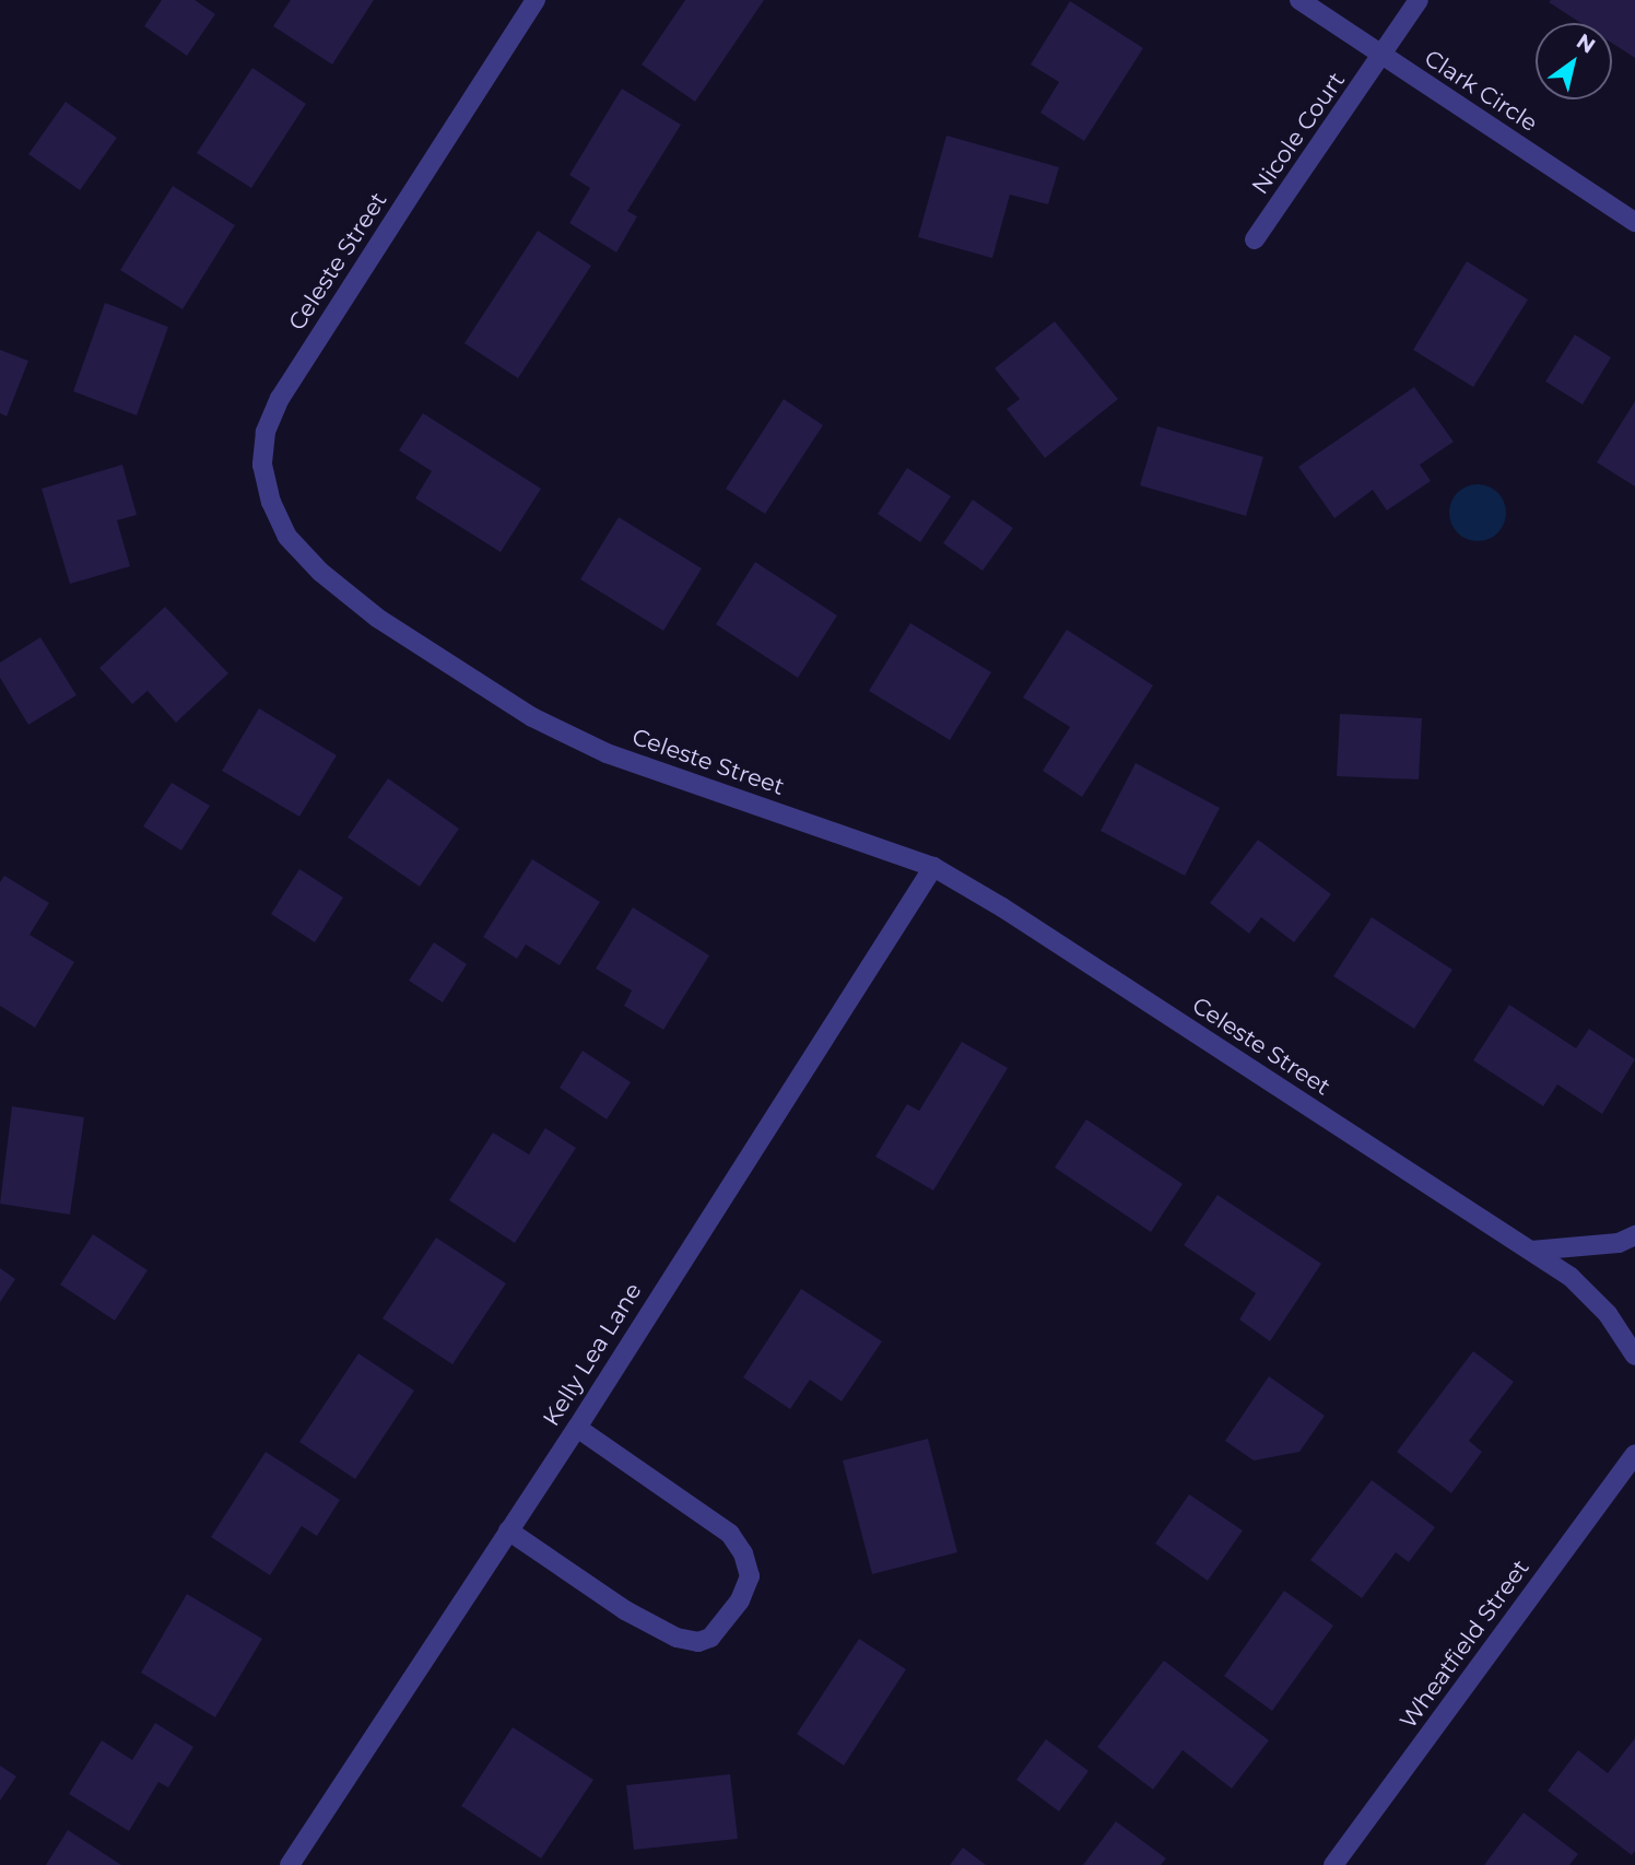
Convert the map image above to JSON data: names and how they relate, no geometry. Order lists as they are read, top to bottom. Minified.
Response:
{"streets":{"street":["Clark Circle","Nicole Court","Celeste Street","Kelly Lea Lane","Wheatfield Street"]},"crossings":[["Clark Circle","Nicole Court"],["Celeste Street","Kelly Lea Lane"]],"north":"top right"}
